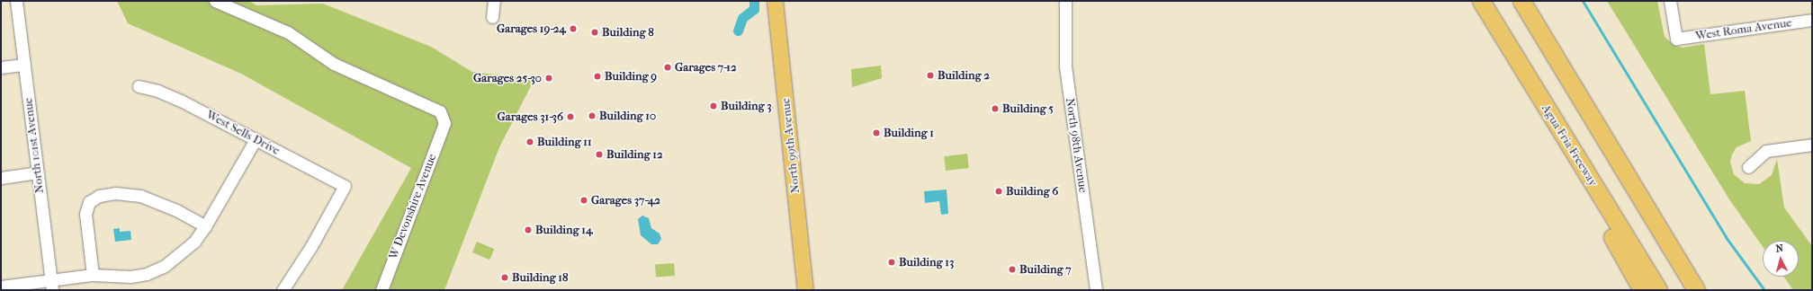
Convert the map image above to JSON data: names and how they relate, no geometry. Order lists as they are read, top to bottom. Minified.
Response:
{"streets":{"highway":["Agua Fria Freeway"],"main road":["North 99th Avenue"],"street":["West Roma Avenue","West Sells Drive","North 101st Avenue","North 98th Avenue","W Devonshire Avenue"]},"places":["Garages 19-24","Building 8","Garages 7-12","Building 2","Building 9","Garages 25-30","Building 3","Building 5","Building 10","Garages 31-36","Building 1","Building 11","Building 12","Building 6","Garages 37-42","Building 14","Building 13","Building 7","Building 18"],"north":"top"}
